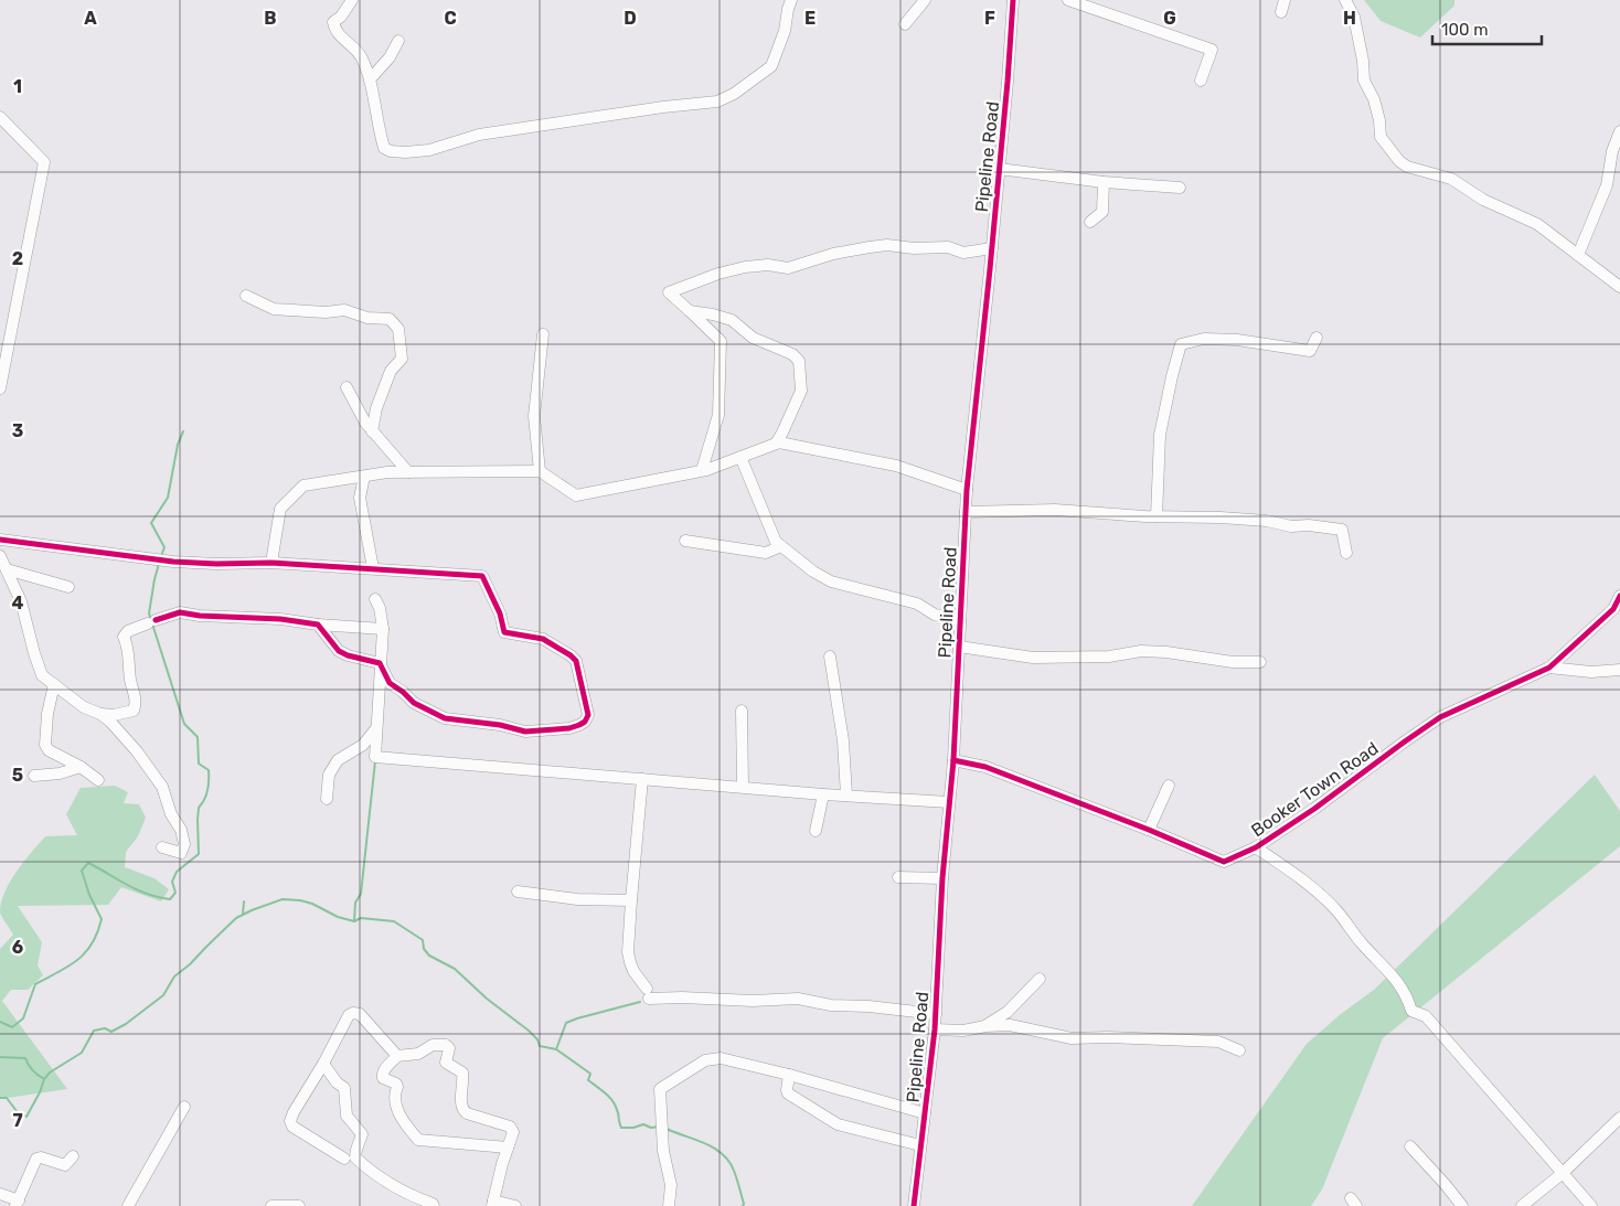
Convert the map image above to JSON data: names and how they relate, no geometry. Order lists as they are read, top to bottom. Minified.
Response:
{"streets":{"street":["Pipeline Road","Booker Town Road"]},"crossings":[["Pipeline Road","Booker Town Road"]],"scale_bar":"100 m","grid":{"columns":["A","B","C","D","E","F","G","H"],"rows":["1","2","3","4","5","6","7"]}}
